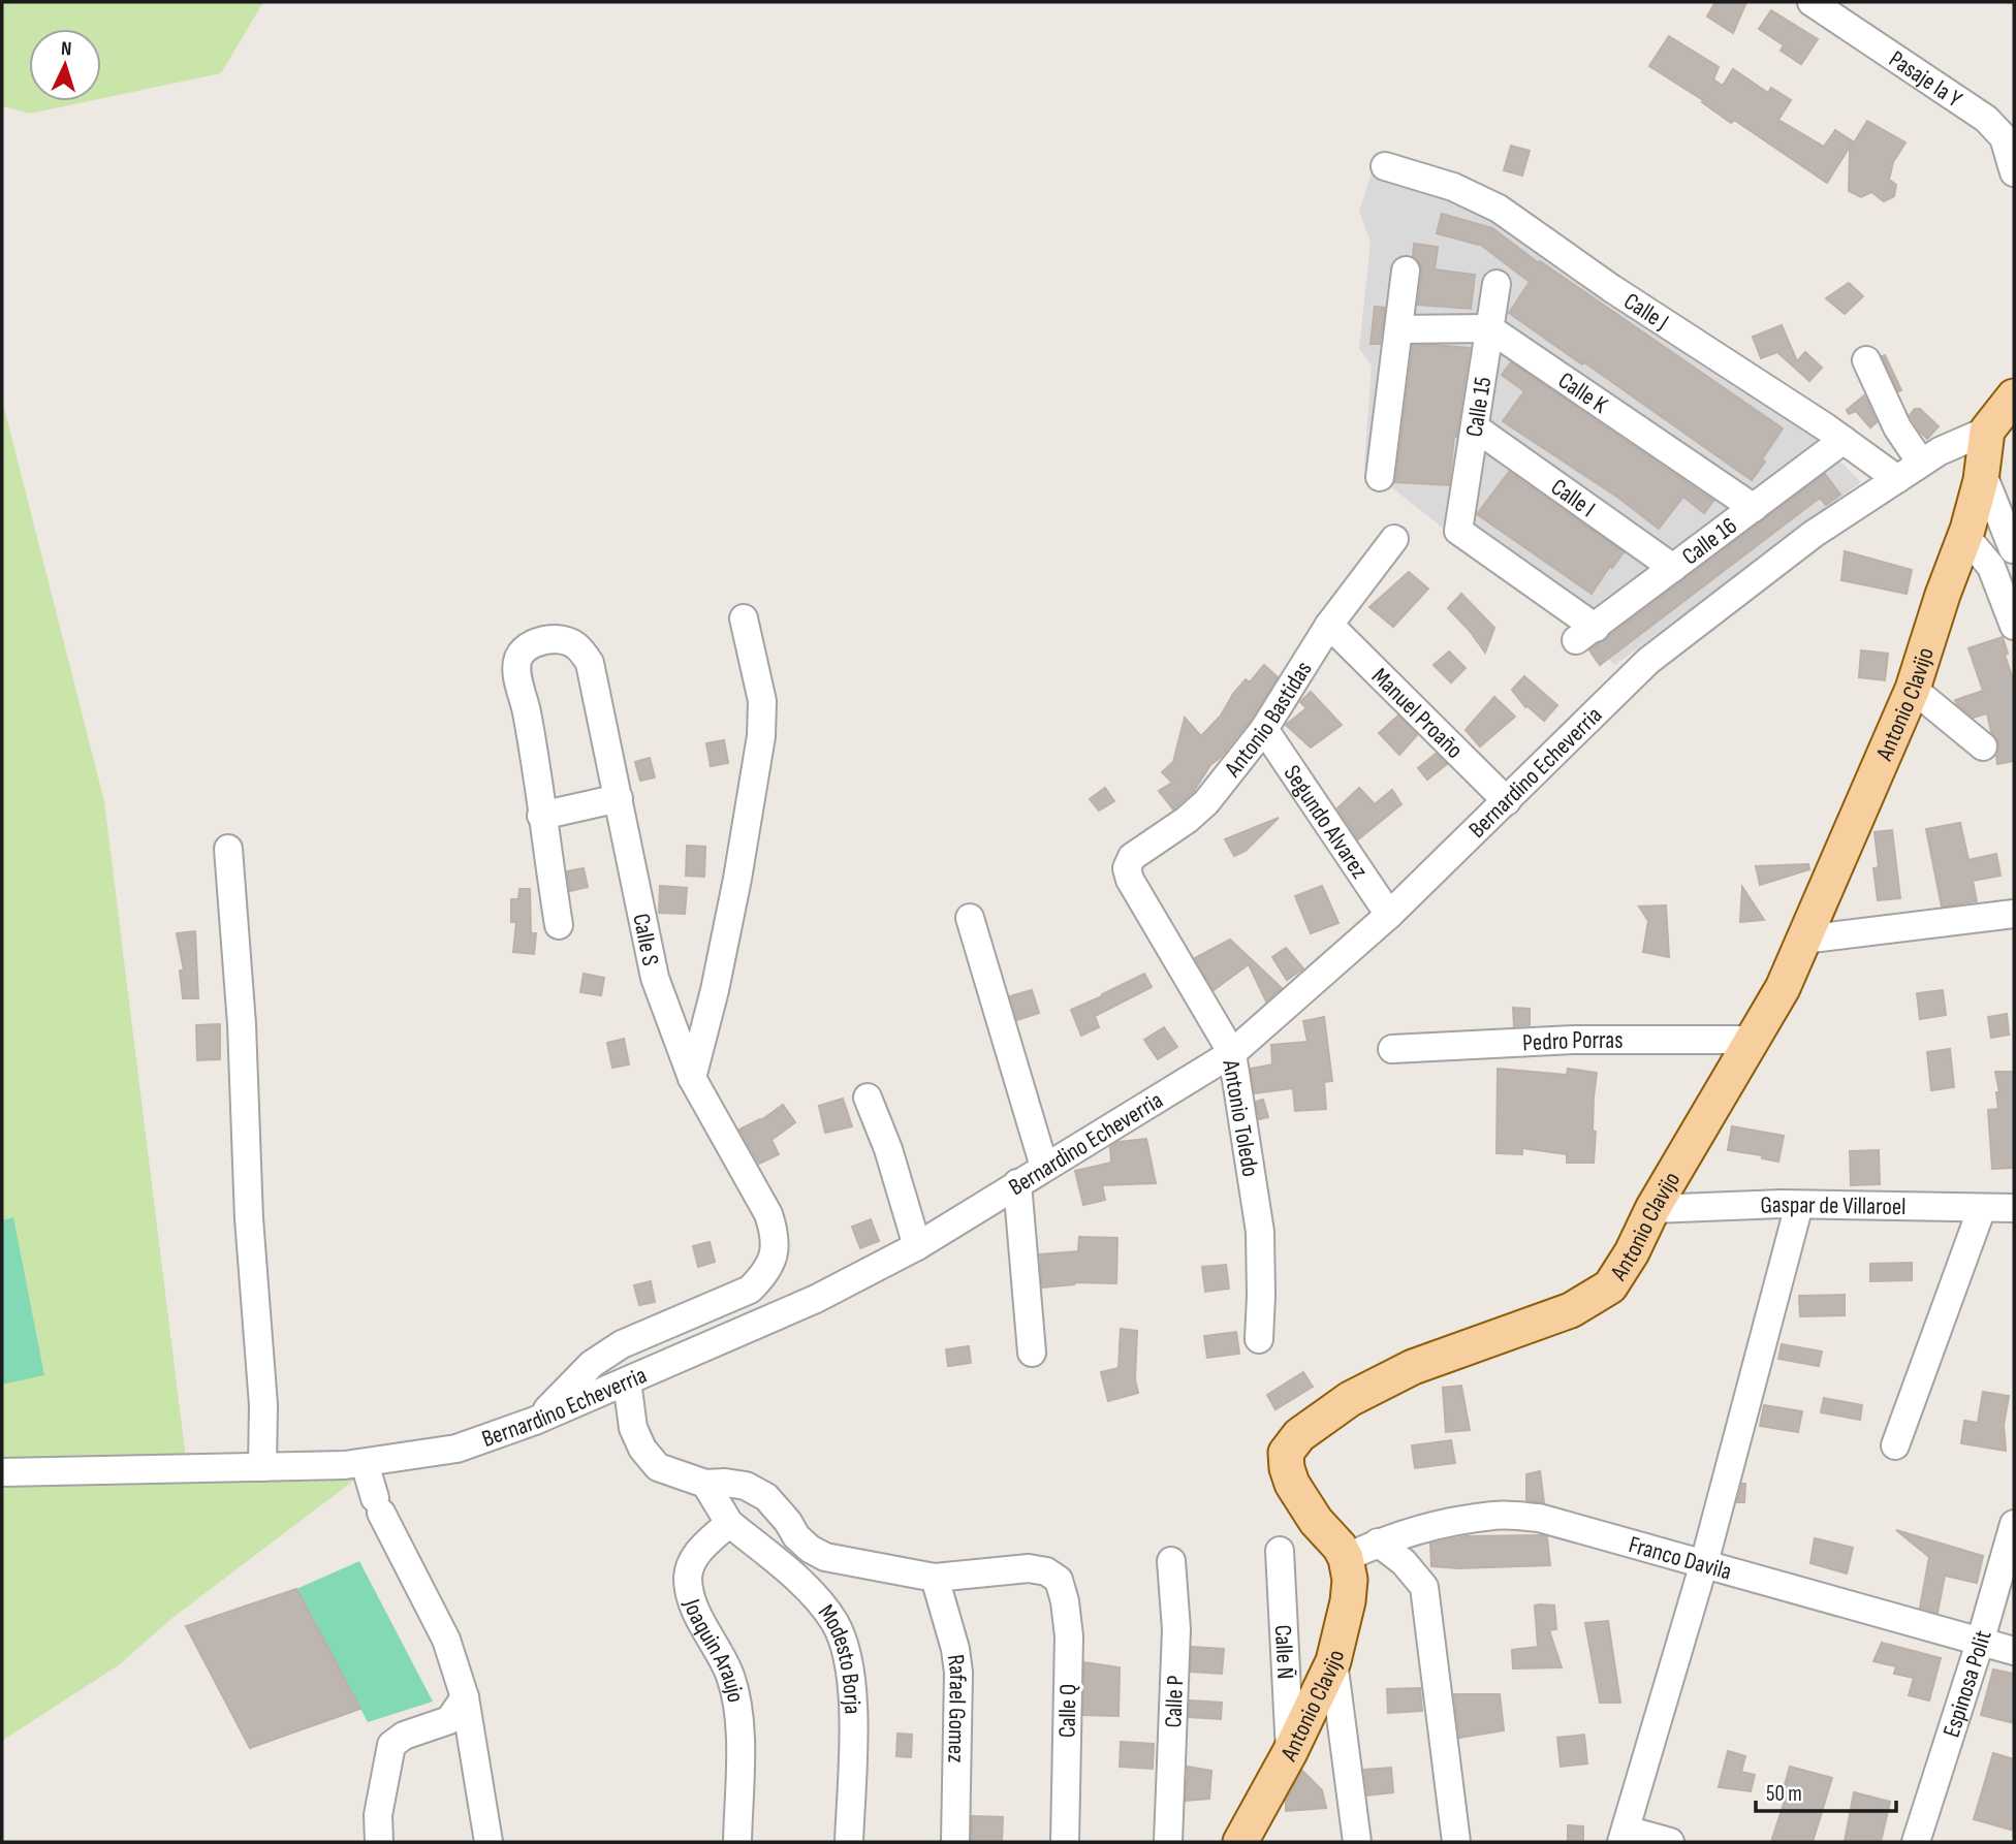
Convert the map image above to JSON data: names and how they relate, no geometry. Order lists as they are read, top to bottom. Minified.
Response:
{"streets":{"main road":["Antonio Clavijo"],"street":["Pasaje la Y","Calle J","Calle K","Calle 15","Calle I","Calle 16","Manuel Proaño","Antonio Bastidas","Bernardino Echeverria","Segundo Alvarez","Calle S","Pedro Porras","Antonio Toledo","Gaspar de Villaroel","Franco Davila","Joaquin Araujo","Calle Ñ","Modesto Borja","Espinosa Polit","Calle P","Rafael Gomez","Calle Q"]},"crossings":[["Calle J","Calle 16"],["Calle J","Bernardino Echeverria"],["Calle K","Calle 15"],["Calle K","Calle 16"],["Calle 15","Calle I"],["Calle 15","Calle 16"],["Calle I","Calle 16"],["Antonio Clavijo","Bernardino Echeverria"],["Antonio Clavijo","Pedro Porras"],["Antonio Clavijo","Gaspar de Villaroel"],["Antonio Clavijo","Franco Davila"],["Antonio Clavijo","Calle Ñ"],["Manuel Proaño","Antonio Bastidas"],["Manuel Proaño","Bernardino Echeverria"],["Antonio Bastidas","Segundo Alvarez"],["Antonio Bastidas","Antonio Toledo"],["Bernardino Echeverria","Segundo Alvarez"],["Bernardino Echeverria","Calle S"],["Bernardino Echeverria","Antonio Toledo"],["Franco Davila","Espinosa Polit"],["Joaquin Araujo","Modesto Borja"],["Rafael Gomez","Calle Q"]],"scale_bar":"50 m","north":"top"}
